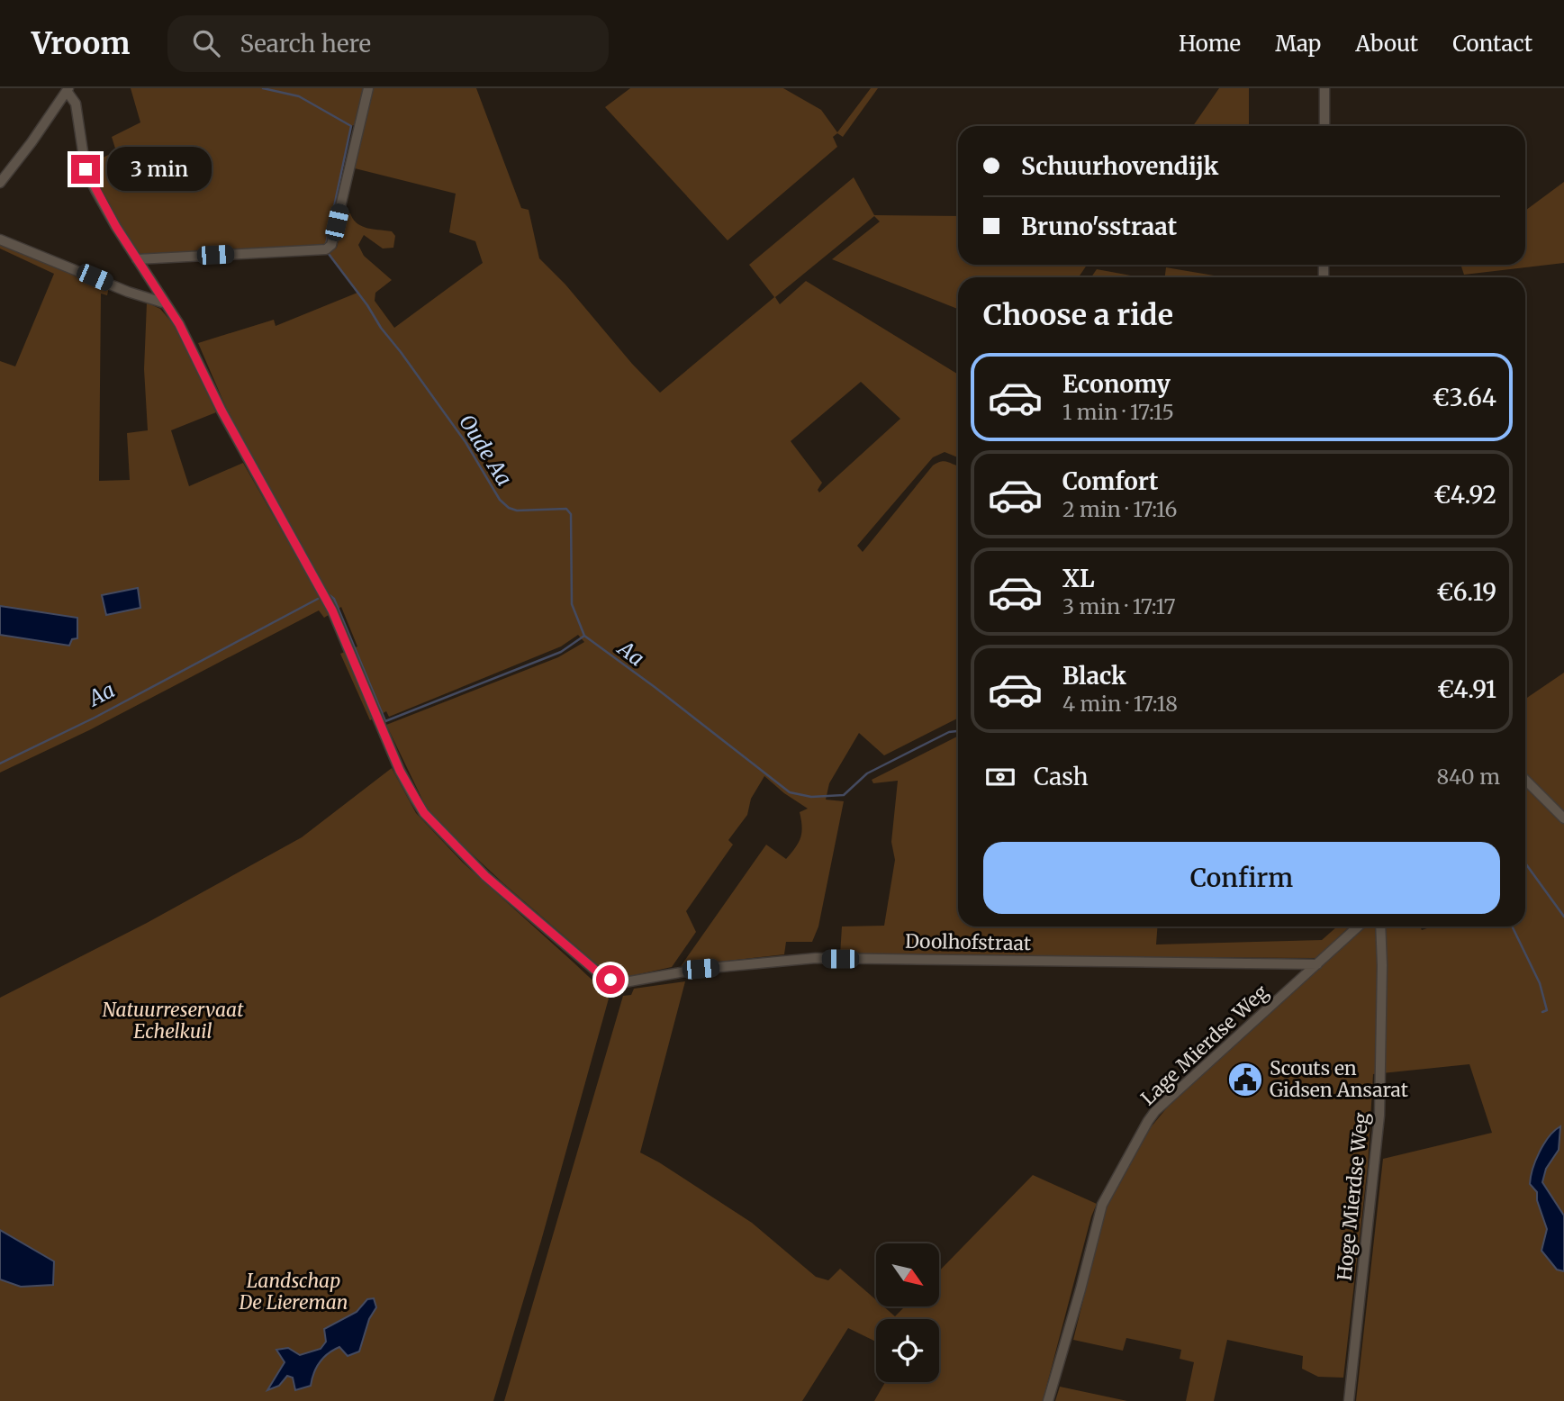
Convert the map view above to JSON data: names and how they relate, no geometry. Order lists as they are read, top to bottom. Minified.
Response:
{"streets":{"street":["Doolhofstraat","Lage Mierdse Weg","Hoge Mierdse Weg"]},"crossings":[["Doolhofstraat","Lage Mierdse Weg"]],"water":["Oude Aa","Aa"],"parks":["Natuurreservaat Echelkuil","Landschap De Liereman"],"places":{"public building":["Scouts en Gidsen Ansarat"]},"north":"bottom right","page":{"header":"Vroom","search":"Search here","nav":["Home","Map","About","Contact"],"banner":["Schuurhovendijk","Bruno'sstraat"],"bubble":"3 min","heading":"Choose a ride","list":[{"name":"Economy","note":"1 min · 17:15","value":"€3.64"},{"name":"Comfort","note":"2 min · 17:16","value":"€4.92"},{"name":"XL","note":"3 min · 17:17","value":"€6.19"},{"name":"Black","note":"4 min · 17:18","value":"€4.91"}],"pay":["Cash","840 m"],"buttons":"Confirm"}}
